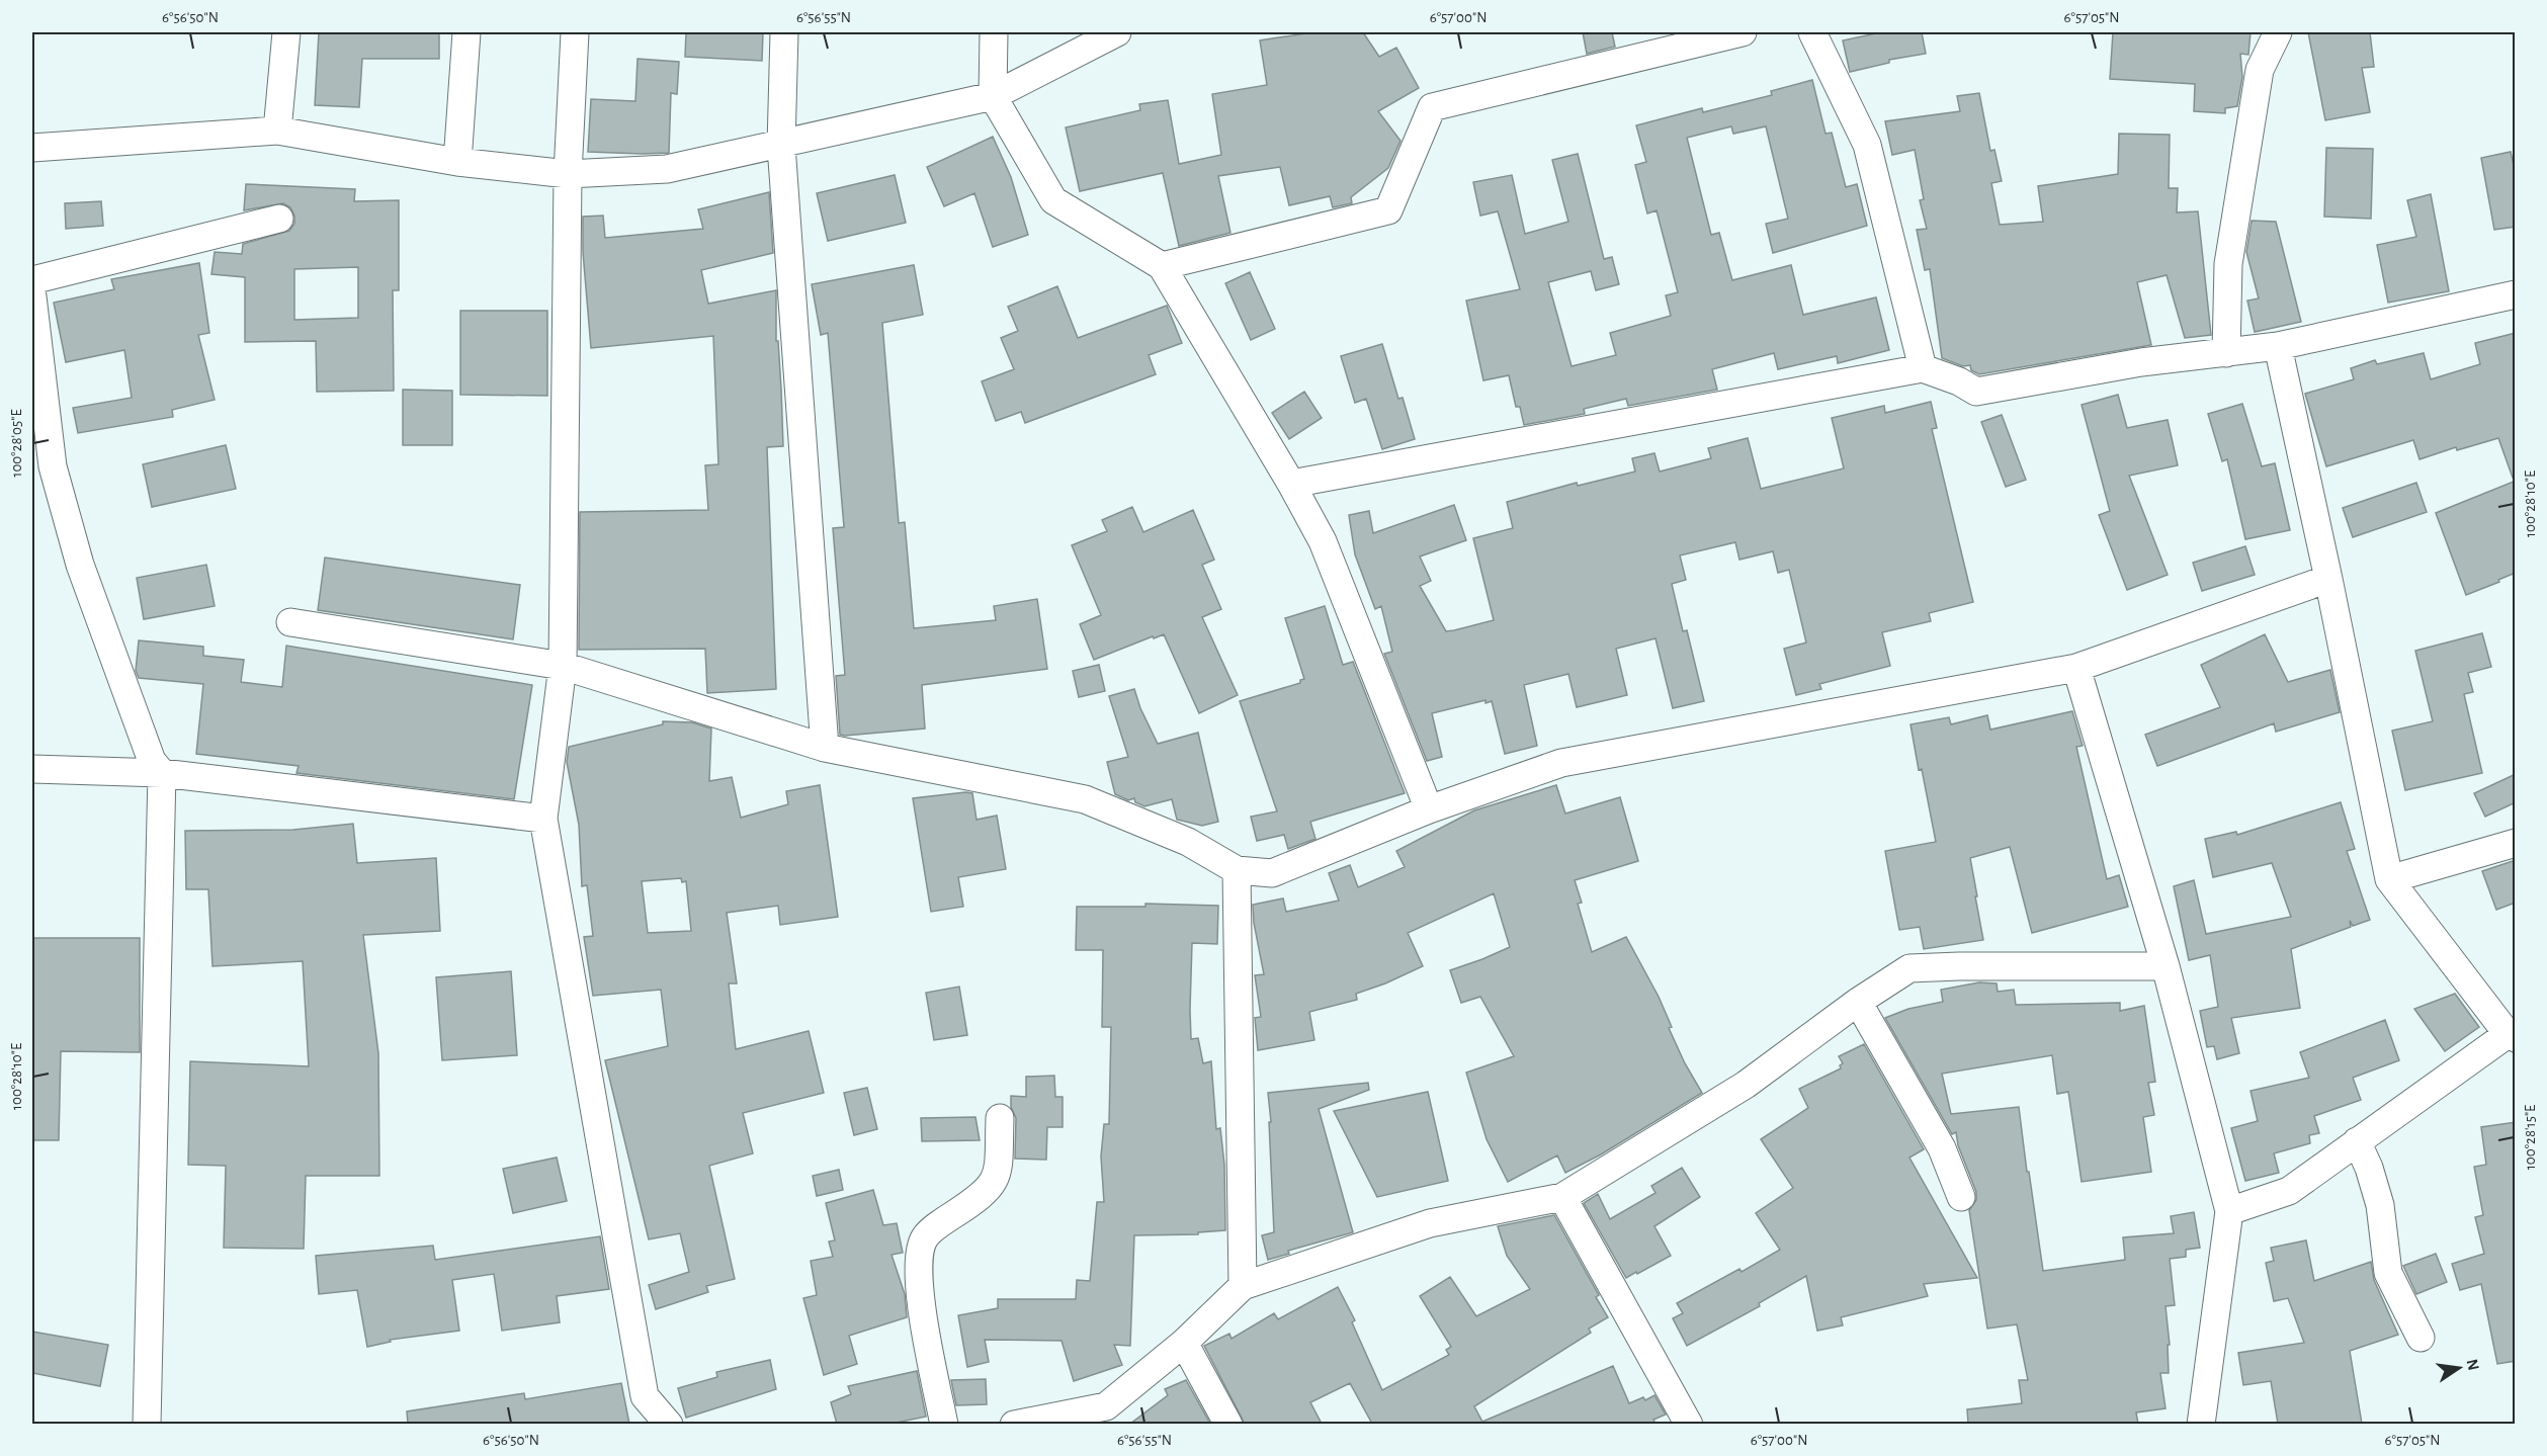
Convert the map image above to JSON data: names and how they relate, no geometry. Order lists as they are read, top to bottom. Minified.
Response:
{"north":"right","coordinates":["6°56'50\"N","6°56'55\"N","6°57'00\"N","6°57'05\"N","100°28'05\"E","100°28'10\"E","100°28'15\"E"]}
